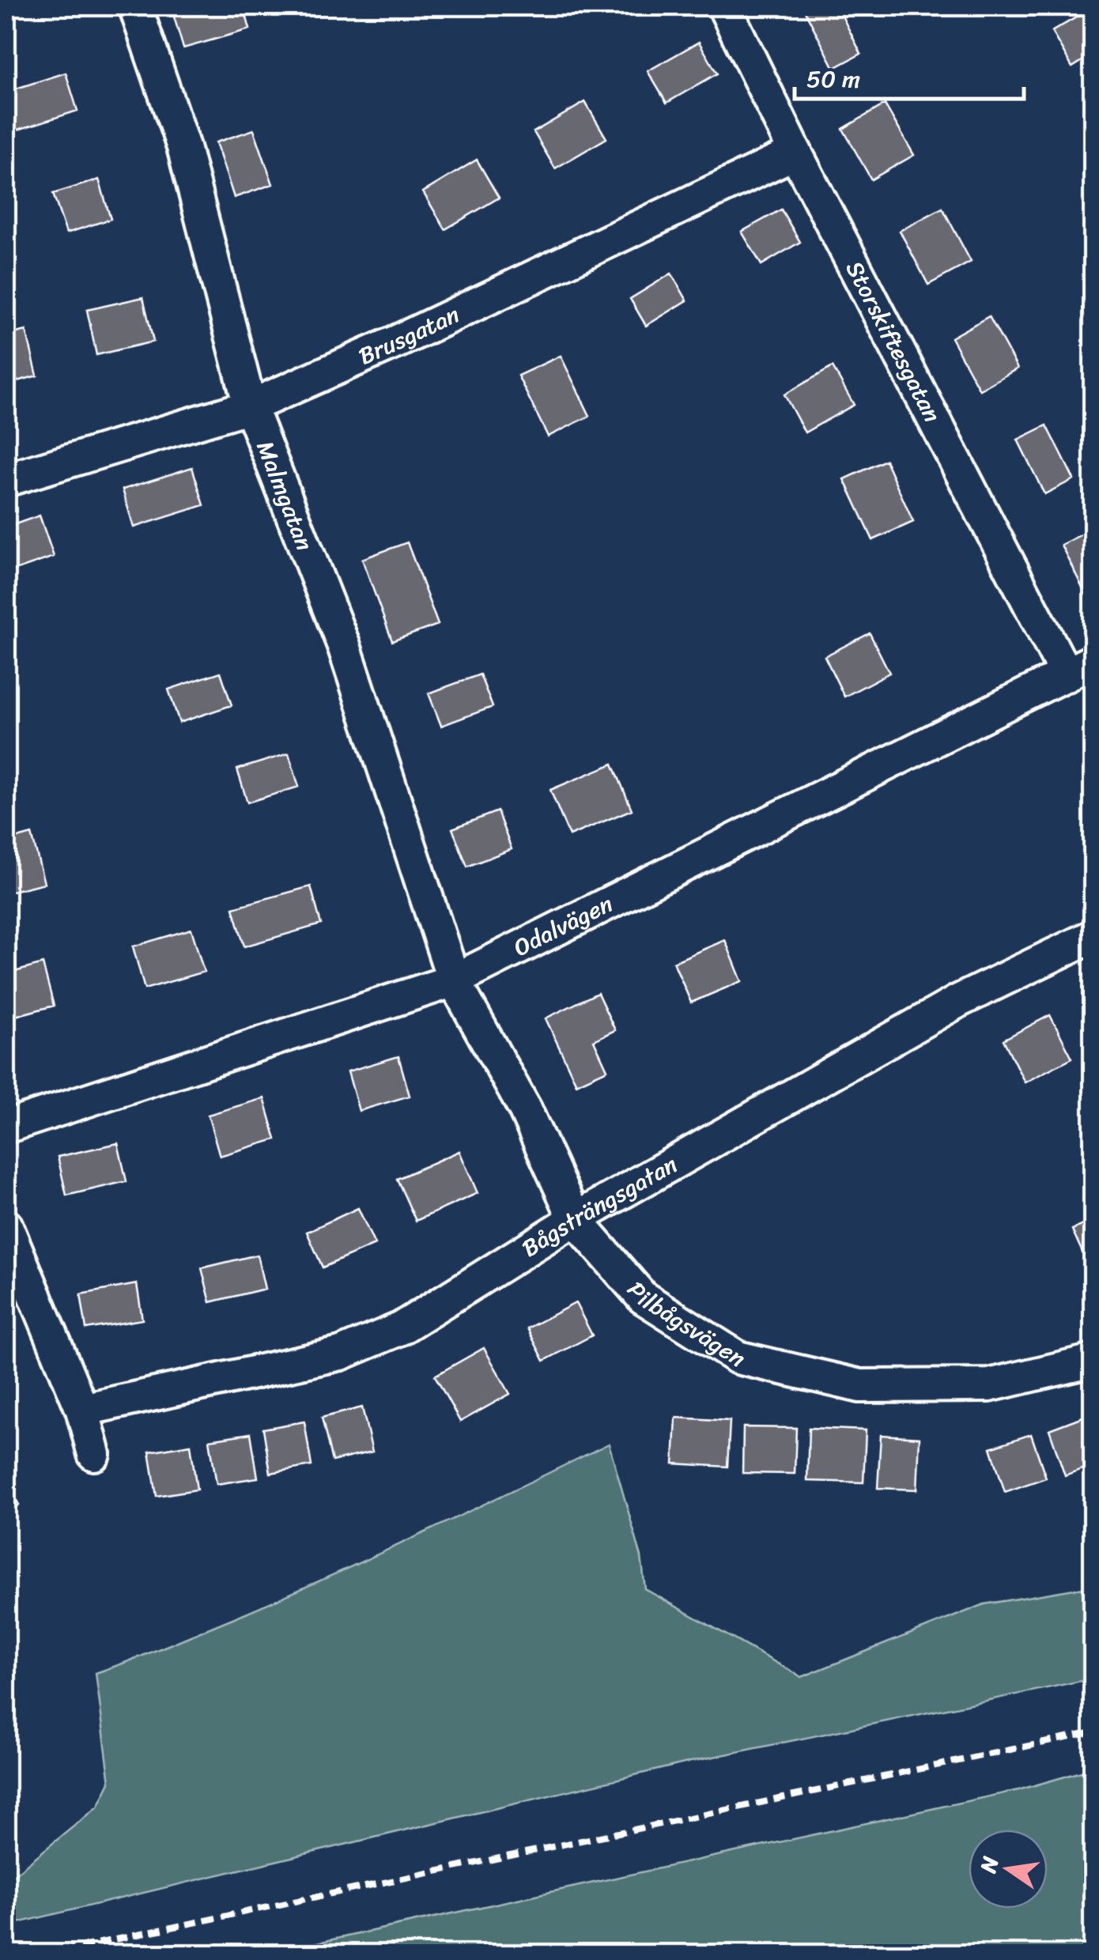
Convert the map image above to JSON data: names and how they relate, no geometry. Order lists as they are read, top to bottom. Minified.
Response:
{"streets":{"street":["Brusgatan","Storskiftesgatan","Malmgatan","Odalvägen","Bågsträngsgatan","Pilbågsvägen"]},"crossings":[["Brusgatan","Storskiftesgatan"],["Brusgatan","Malmgatan"],["Storskiftesgatan","Odalvägen"],["Malmgatan","Odalvägen"],["Malmgatan","Pilbågsvägen"],["Odalvägen","Pilbågsvägen"],["Bågsträngsgatan","Pilbågsvägen"]],"scale_bar":"50 m","north":"left"}
